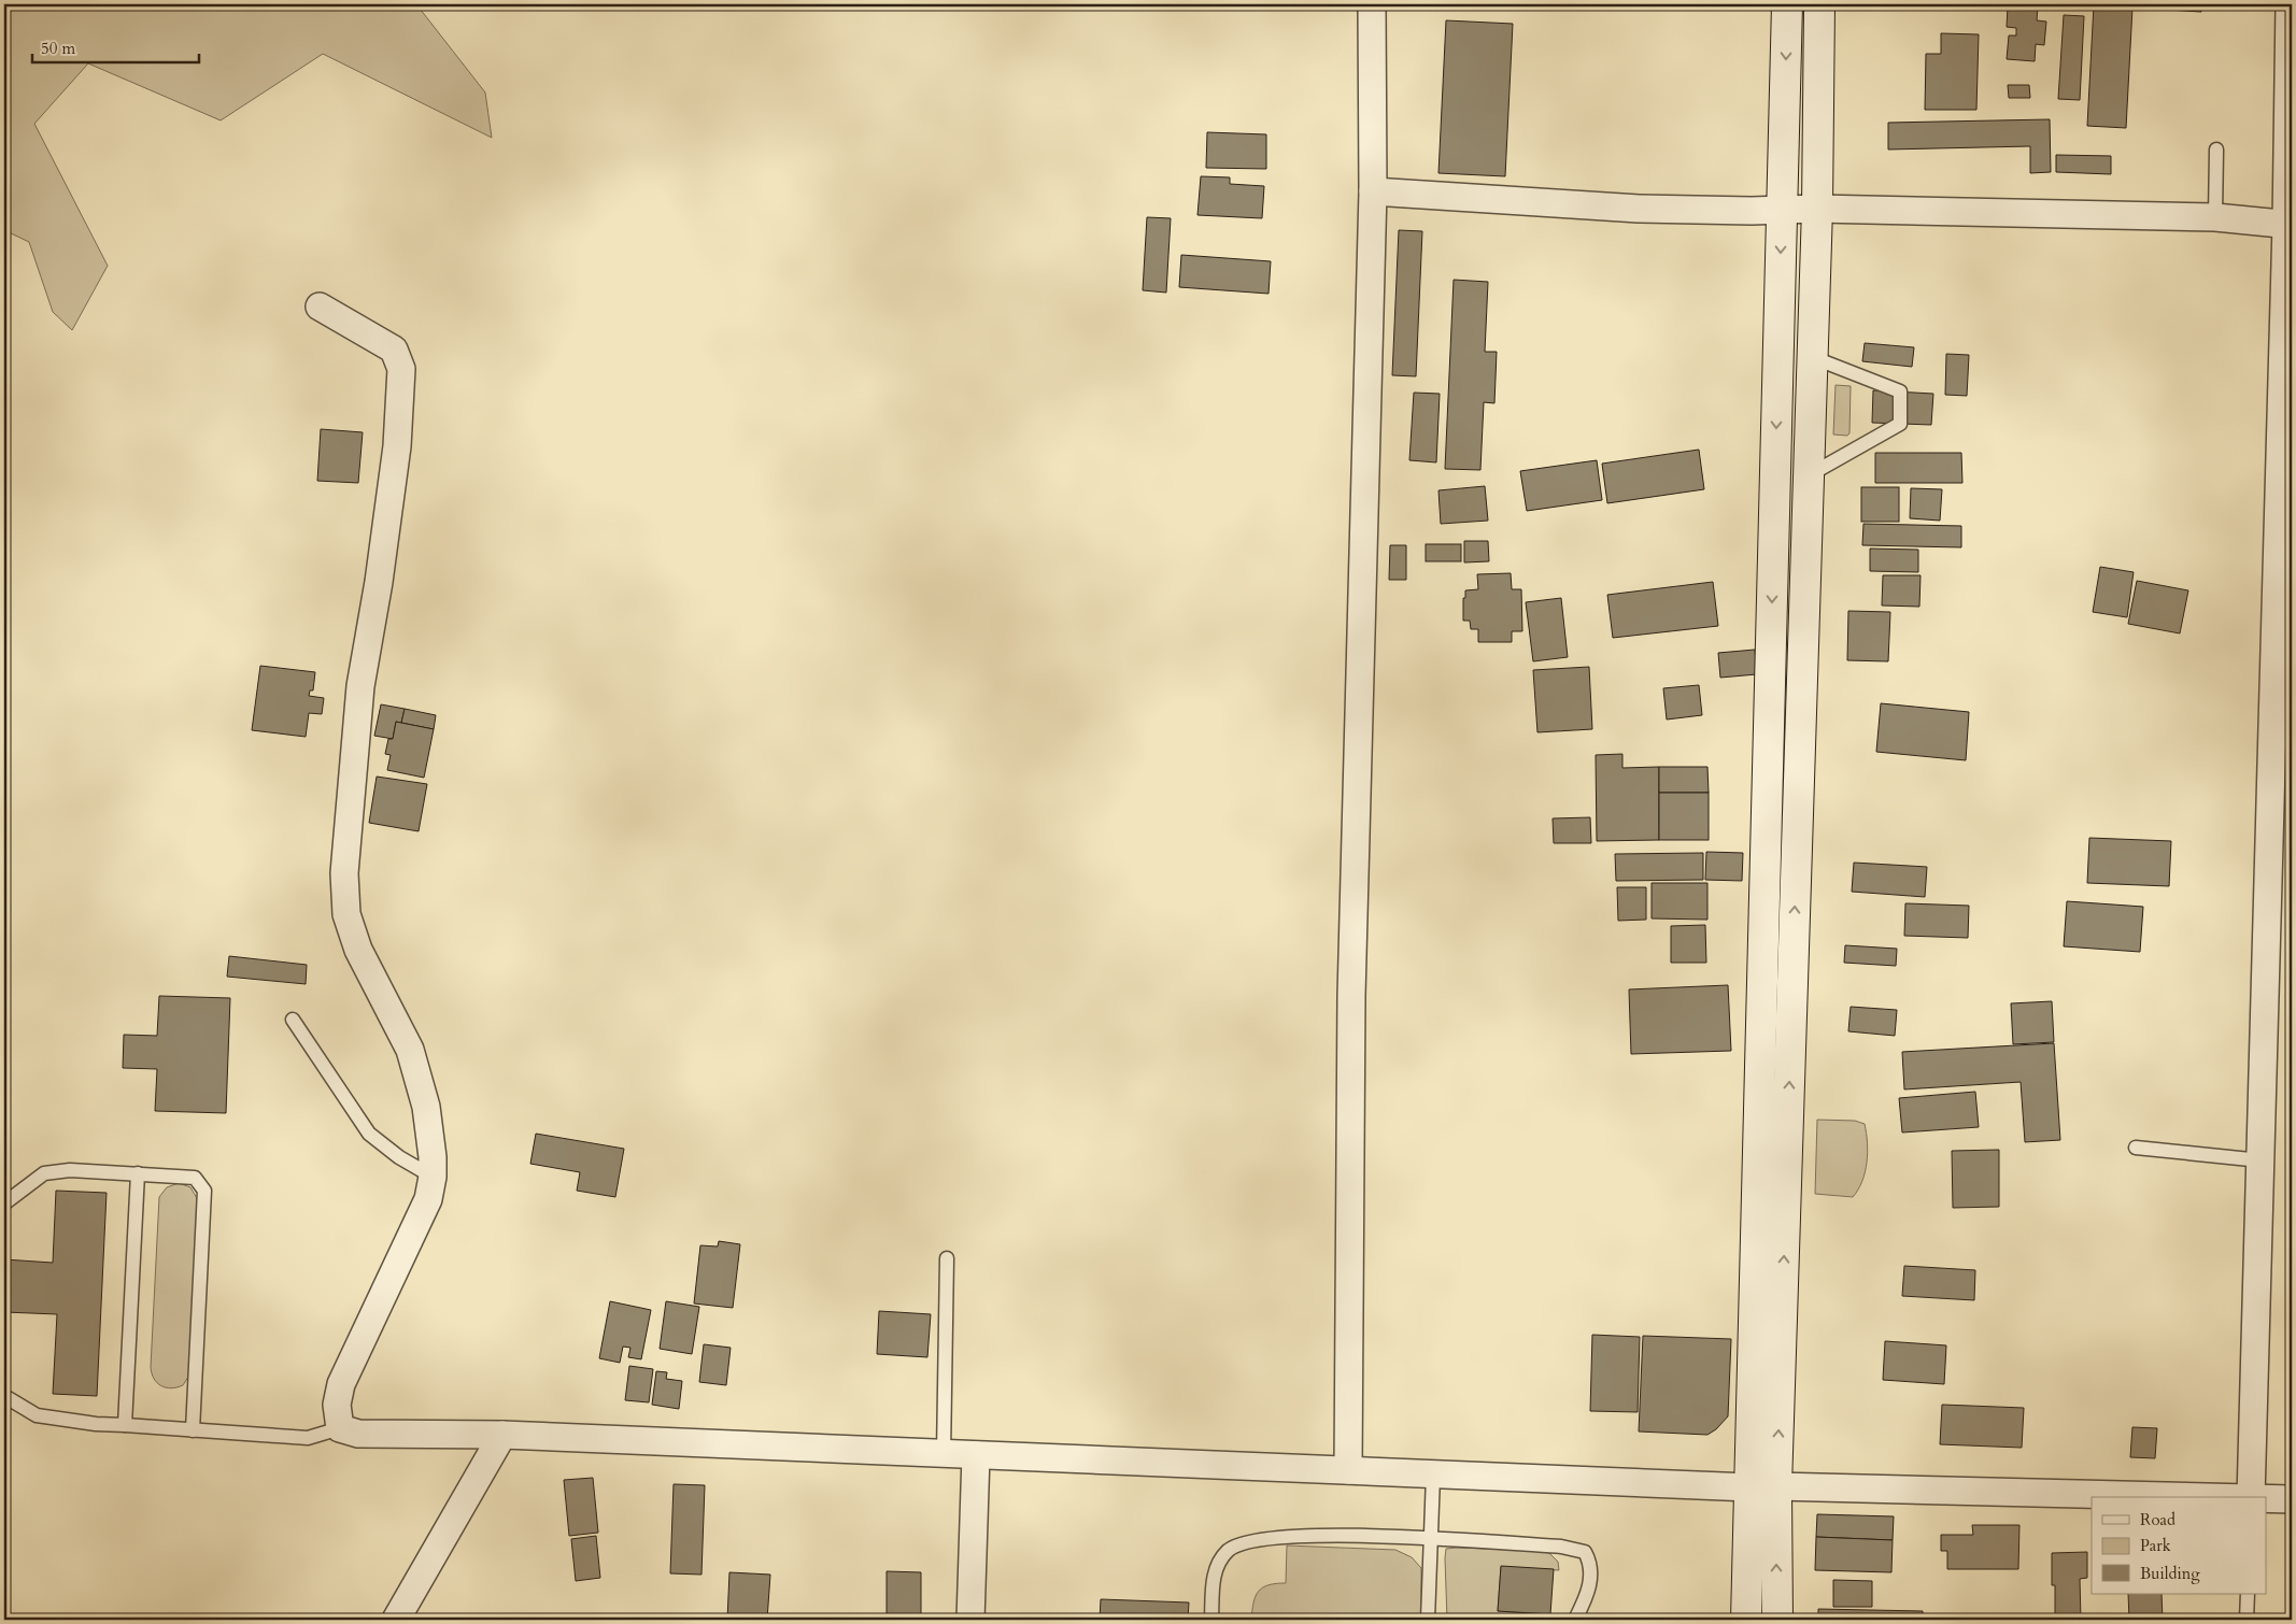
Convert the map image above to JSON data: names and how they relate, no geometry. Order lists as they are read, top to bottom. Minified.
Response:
{"legend":["Road","Park","Building"],"scale_bar":"50 m"}
